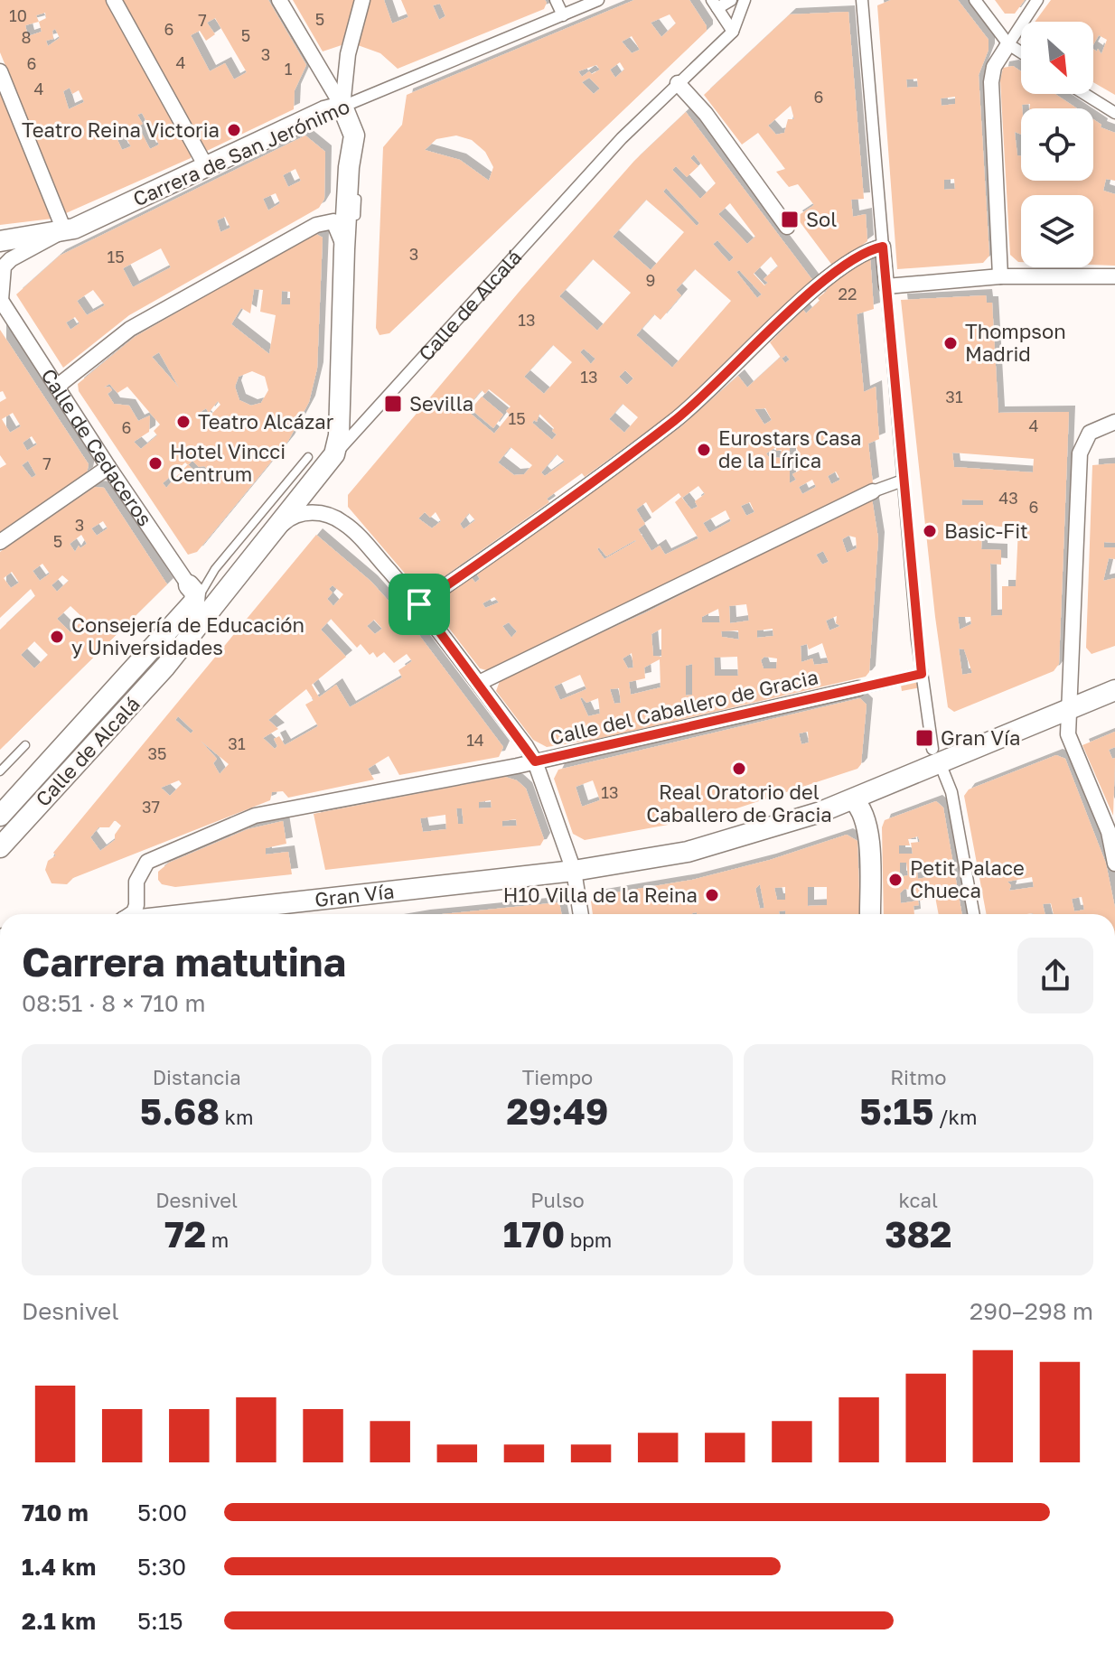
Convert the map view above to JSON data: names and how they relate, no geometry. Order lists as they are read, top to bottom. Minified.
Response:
{"streets":{"street":["Carrera de San Jerónimo","Calle de Alcalá","Calle de Cedaceros","Calle del Caballero de Gracia","Gran Vía"]},"crossings":[["Calle de Alcalá","Calle de Cedaceros"]],"places":{"other":["Teatro Reina Victoria","Thompson Madrid","Teatro Alcázar","Eurostars Casa de la Lírica","Hotel Vincci Centrum","Basic-Fit","Consejería de Educación y Universidades","Real Oratorio del Caballero de Gracia","Petit Palace Chueca","H10 Villa de la Reina"],"transit":["Sol","Sevilla","Gran Vía"]},"house_numbers":["10","5","7","6","5","8","3","4","6","1","4","6","3","15","9","22","13","13","31","15","4","6","7","43","6","3","5","14","31","35","13","37"],"north":"bottom right","page":{"heading":["Carrera matutina","08:51 · 8 × 710 m"],"stats":[["Distancia","5.68 km"],["Tiempo","29:49"],["Ritmo","5:15 /km"],["Desnivel","72 m"],["Pulso","170 bpm"],["kcal","382"]],"chart":["Desnivel","290–298 m"],"list":[{"name":"710 m","note":"5:00"},{"name":"1.4 km","note":"5:30"},{"name":"2.1 km","note":"5:15"}]}}
